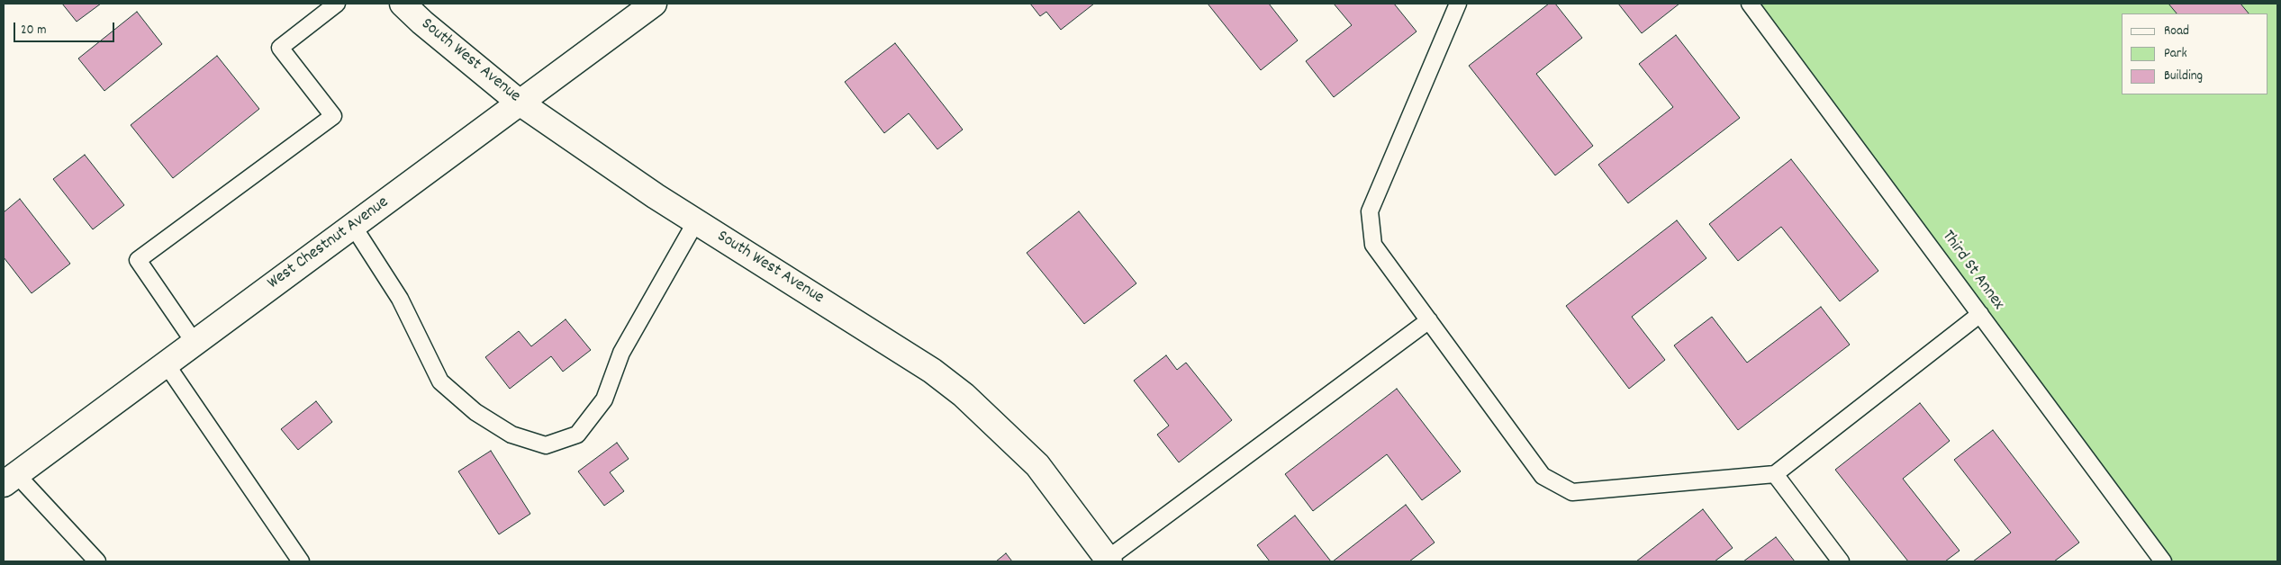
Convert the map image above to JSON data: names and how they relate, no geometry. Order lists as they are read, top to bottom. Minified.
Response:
{"streets":{"street":["South West Avenue","West Chestnut Avenue"],"lane":["Third St Annex"]},"crossings":[["South West Avenue","West Chestnut Avenue"]],"legend":["Road","Park","Building"],"scale_bar":"20 m"}
